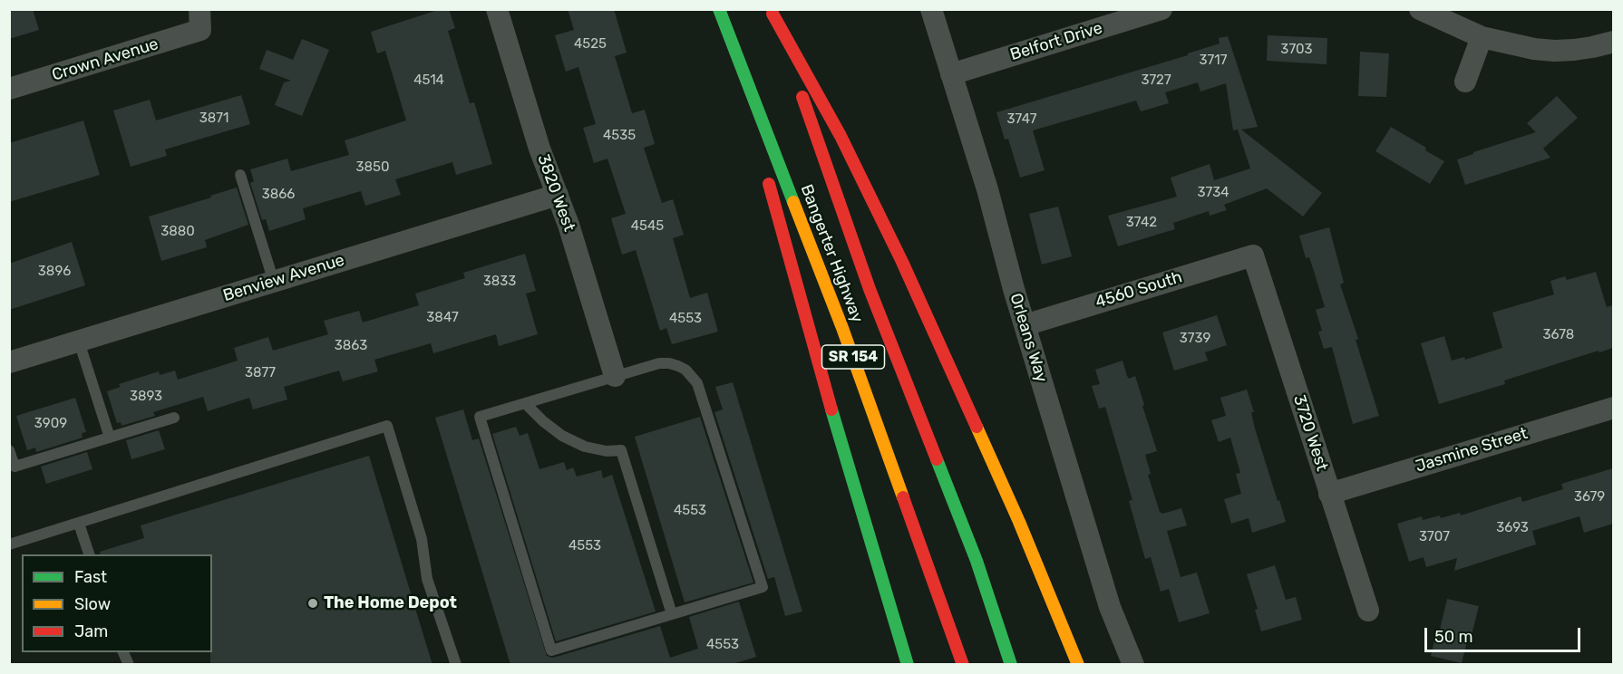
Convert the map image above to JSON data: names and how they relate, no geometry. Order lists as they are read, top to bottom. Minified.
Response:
{"streets":{"highway":["Bangerter Highway","SR 154"],"street":["Belfort Drive","Crown Avenue","3820 West","Benview Avenue","4560 South","Orleans Way","3720 West","Jasmine Street"]},"crossings":[["Belfort Drive","Orleans Way"],["3820 West","Benview Avenue"],["4560 South","Orleans Way"],["4560 South","3720 West"],["3720 West","Jasmine Street"]],"places":["The Home Depot"],"house_numbers":["4525","3703","3717","4514","3727","3871","3747","4535","3850","3734","3866","3742","4545","3880","3896","3833","3847","4553","3678","3739","3863","3877","3893","3909","3679","4553","3693","3707","4553","4553"],"legend":["Fast","Slow","Jam"],"scale_bar":"50 m"}
